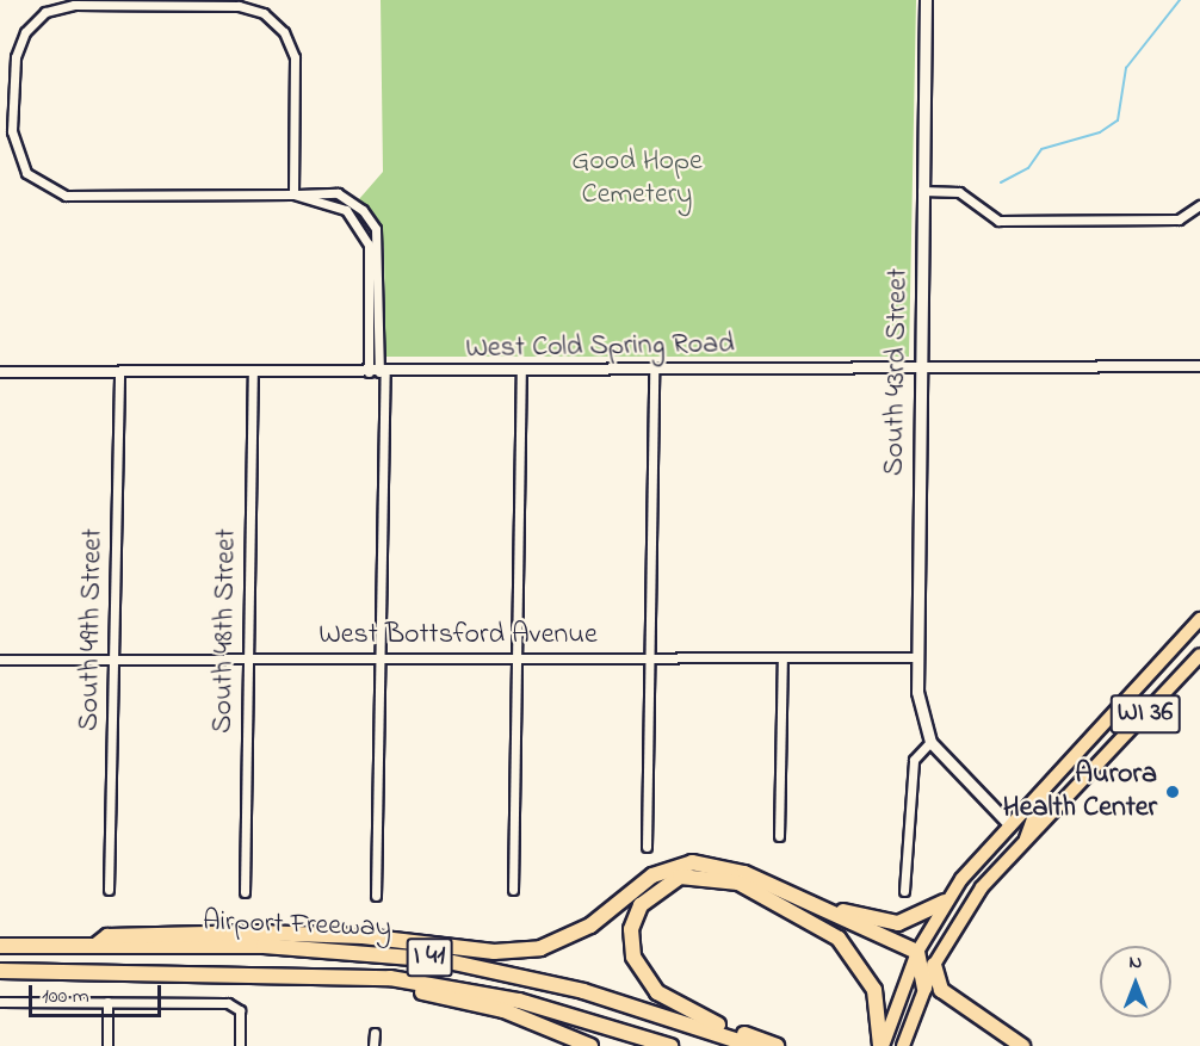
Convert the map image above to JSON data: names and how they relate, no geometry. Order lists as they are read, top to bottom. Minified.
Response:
{"streets":{"highway":["Airport Freeway","I 41"],"main road":["South 43rd Street","WI 36"],"street":["West Cold Spring Road","South 49th Street","South 48th Street","West Bottsford Avenue"]},"crossings":[["West Cold Spring Road","South 43rd Street"],["West Cold Spring Road","South 49th Street"],["West Cold Spring Road","South 48th Street"],["South 43rd Street","West Bottsford Avenue"],["South 49th Street","West Bottsford Avenue"],["South 48th Street","West Bottsford Avenue"]],"parks":["Good Hope Cemetery"],"places":["Aurora Health Center"],"scale_bar":"100 m","north":"top"}
